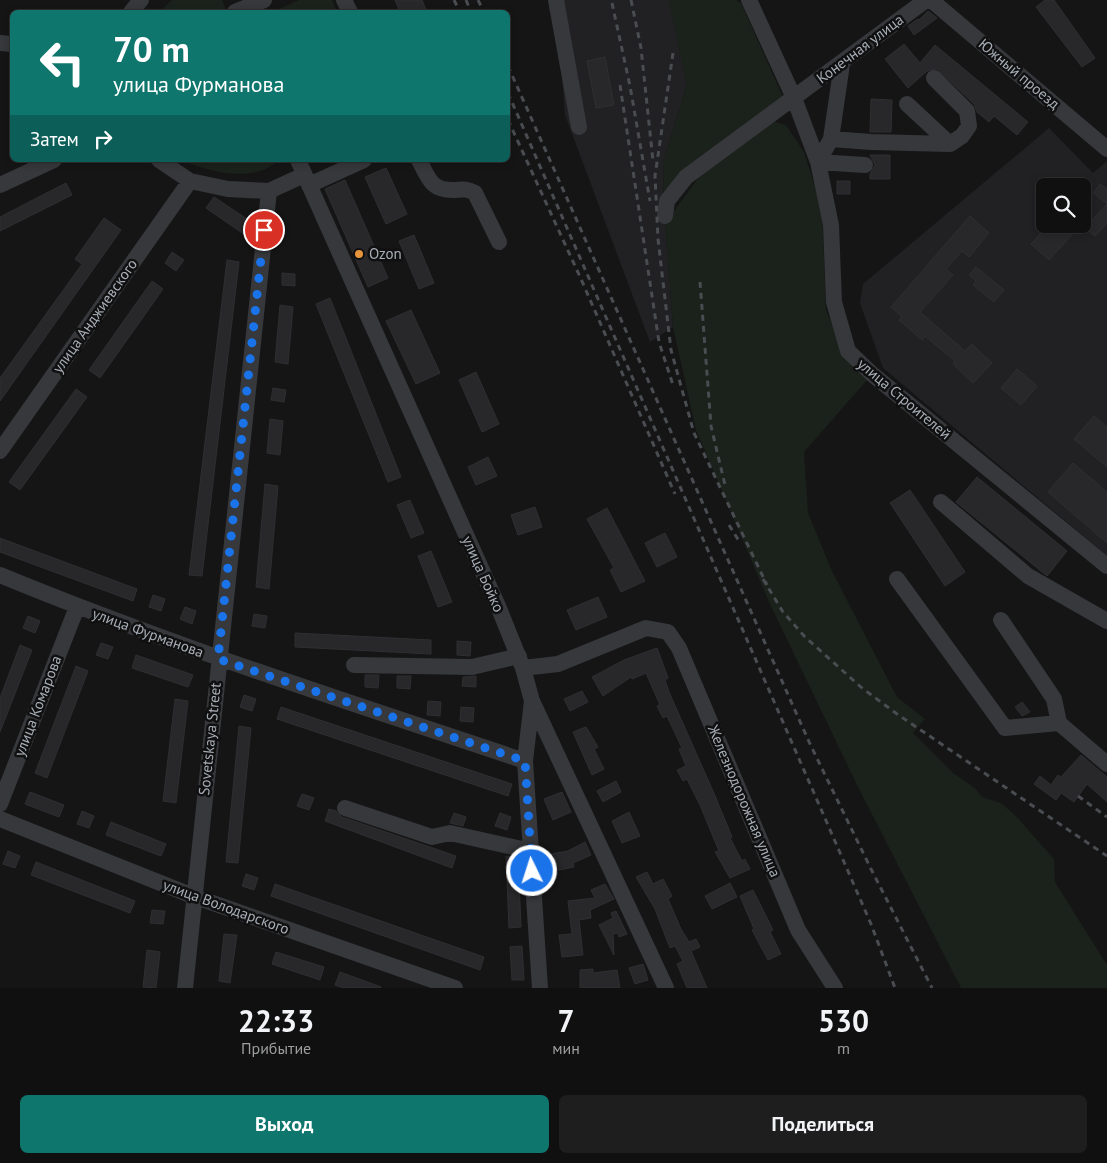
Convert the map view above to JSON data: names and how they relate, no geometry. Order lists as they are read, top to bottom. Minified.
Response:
{"streets":{"street":["Конечная улица","Южный проезд","улица Анджиевского","улица Строителей","улица Бойко","улица Фурманова","улица Комарова","Sovetskaya Street","Железнодорожная улица","улица Володарского"]},"crossings":[["Конечная улица","улица Строителей"],["улица Бойко","Железнодорожная улица"],["улица Фурманова","улица Комарова"],["улица Фурманова","Sovetskaya Street"],["Sovetskaya Street","улица Володарского"]],"places":["Ozon"],"page":{"turn":["70 m","улица Фурманова"],"then":"Затем","eta":["22:33","Прибытие","7","мин","530","m"],"buttons":["Выход","Поделиться"]}}
